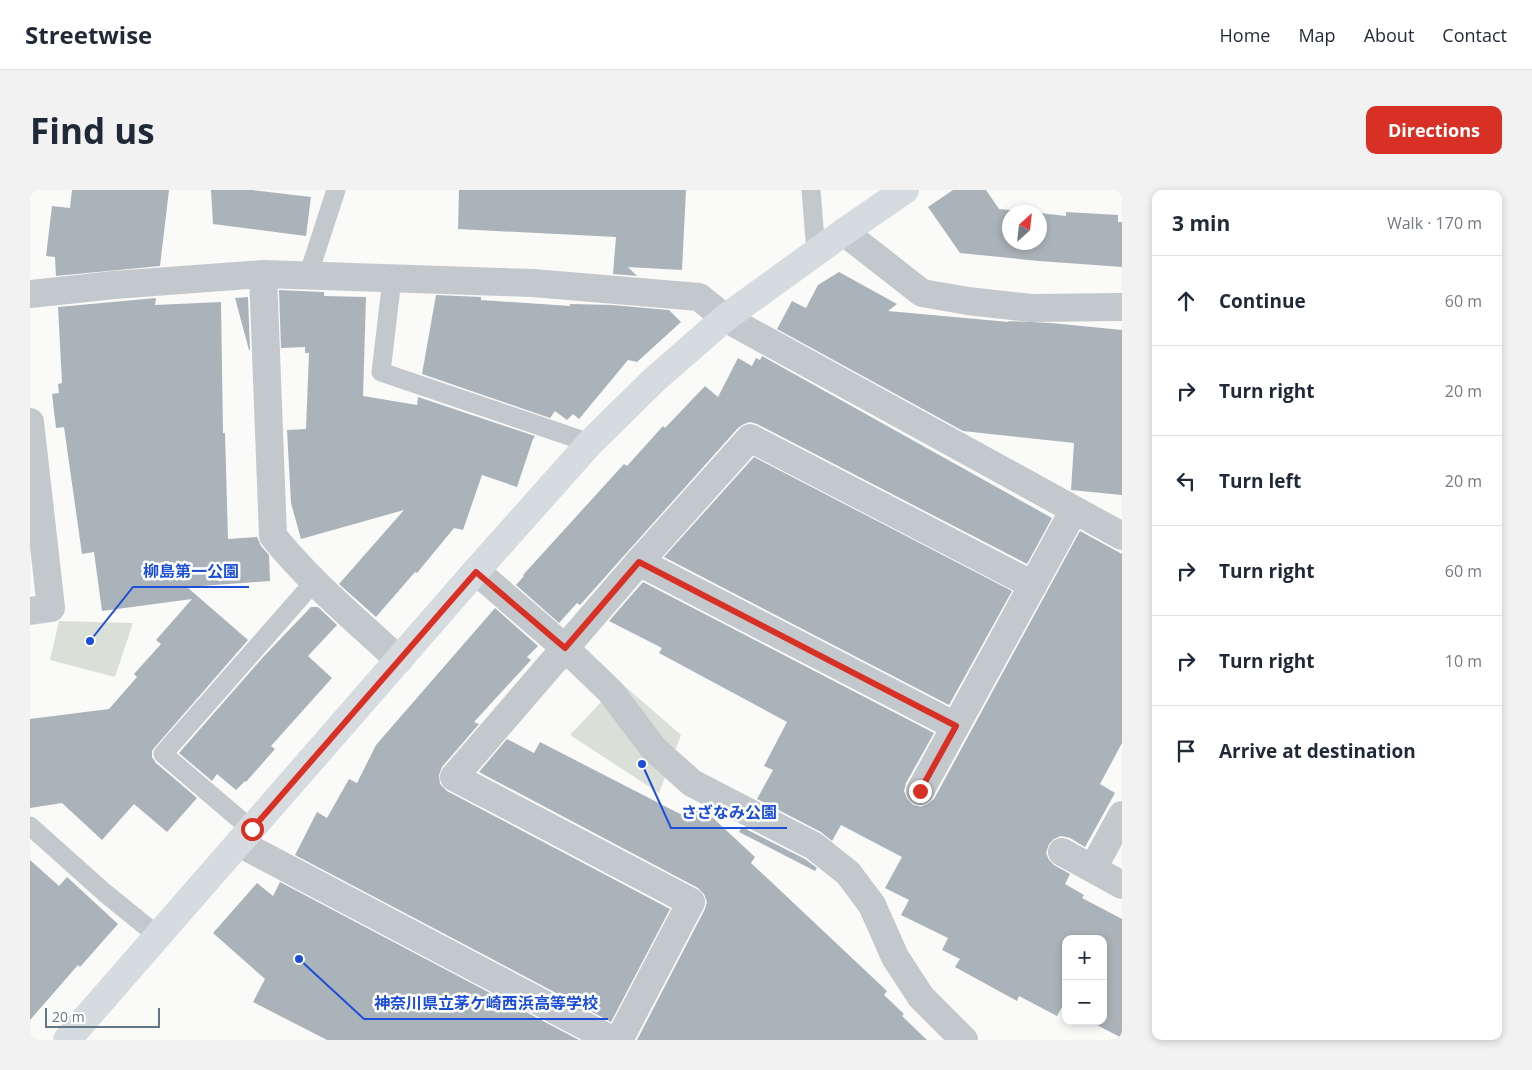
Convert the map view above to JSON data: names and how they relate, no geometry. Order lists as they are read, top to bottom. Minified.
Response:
{"places":["柳島第一公園","さざなみ公園","神奈川県立茅ケ崎西浜高等学校"],"scale_bar":"20 m","north":"top right","page":{"header":"Streetwise","nav":["Home","Map","About","Contact"],"buttons":"Directions","title":"Find us","heading":["3 min","Walk · 170 m"],"list":[["Continue","60 m"],["Turn right","20 m"],["Turn left","20 m"],["Turn right","60 m"],["Turn right","10 m"],"Arrive at destination"],"map_buttons":["+","−"],"scale":"20 m"}}
